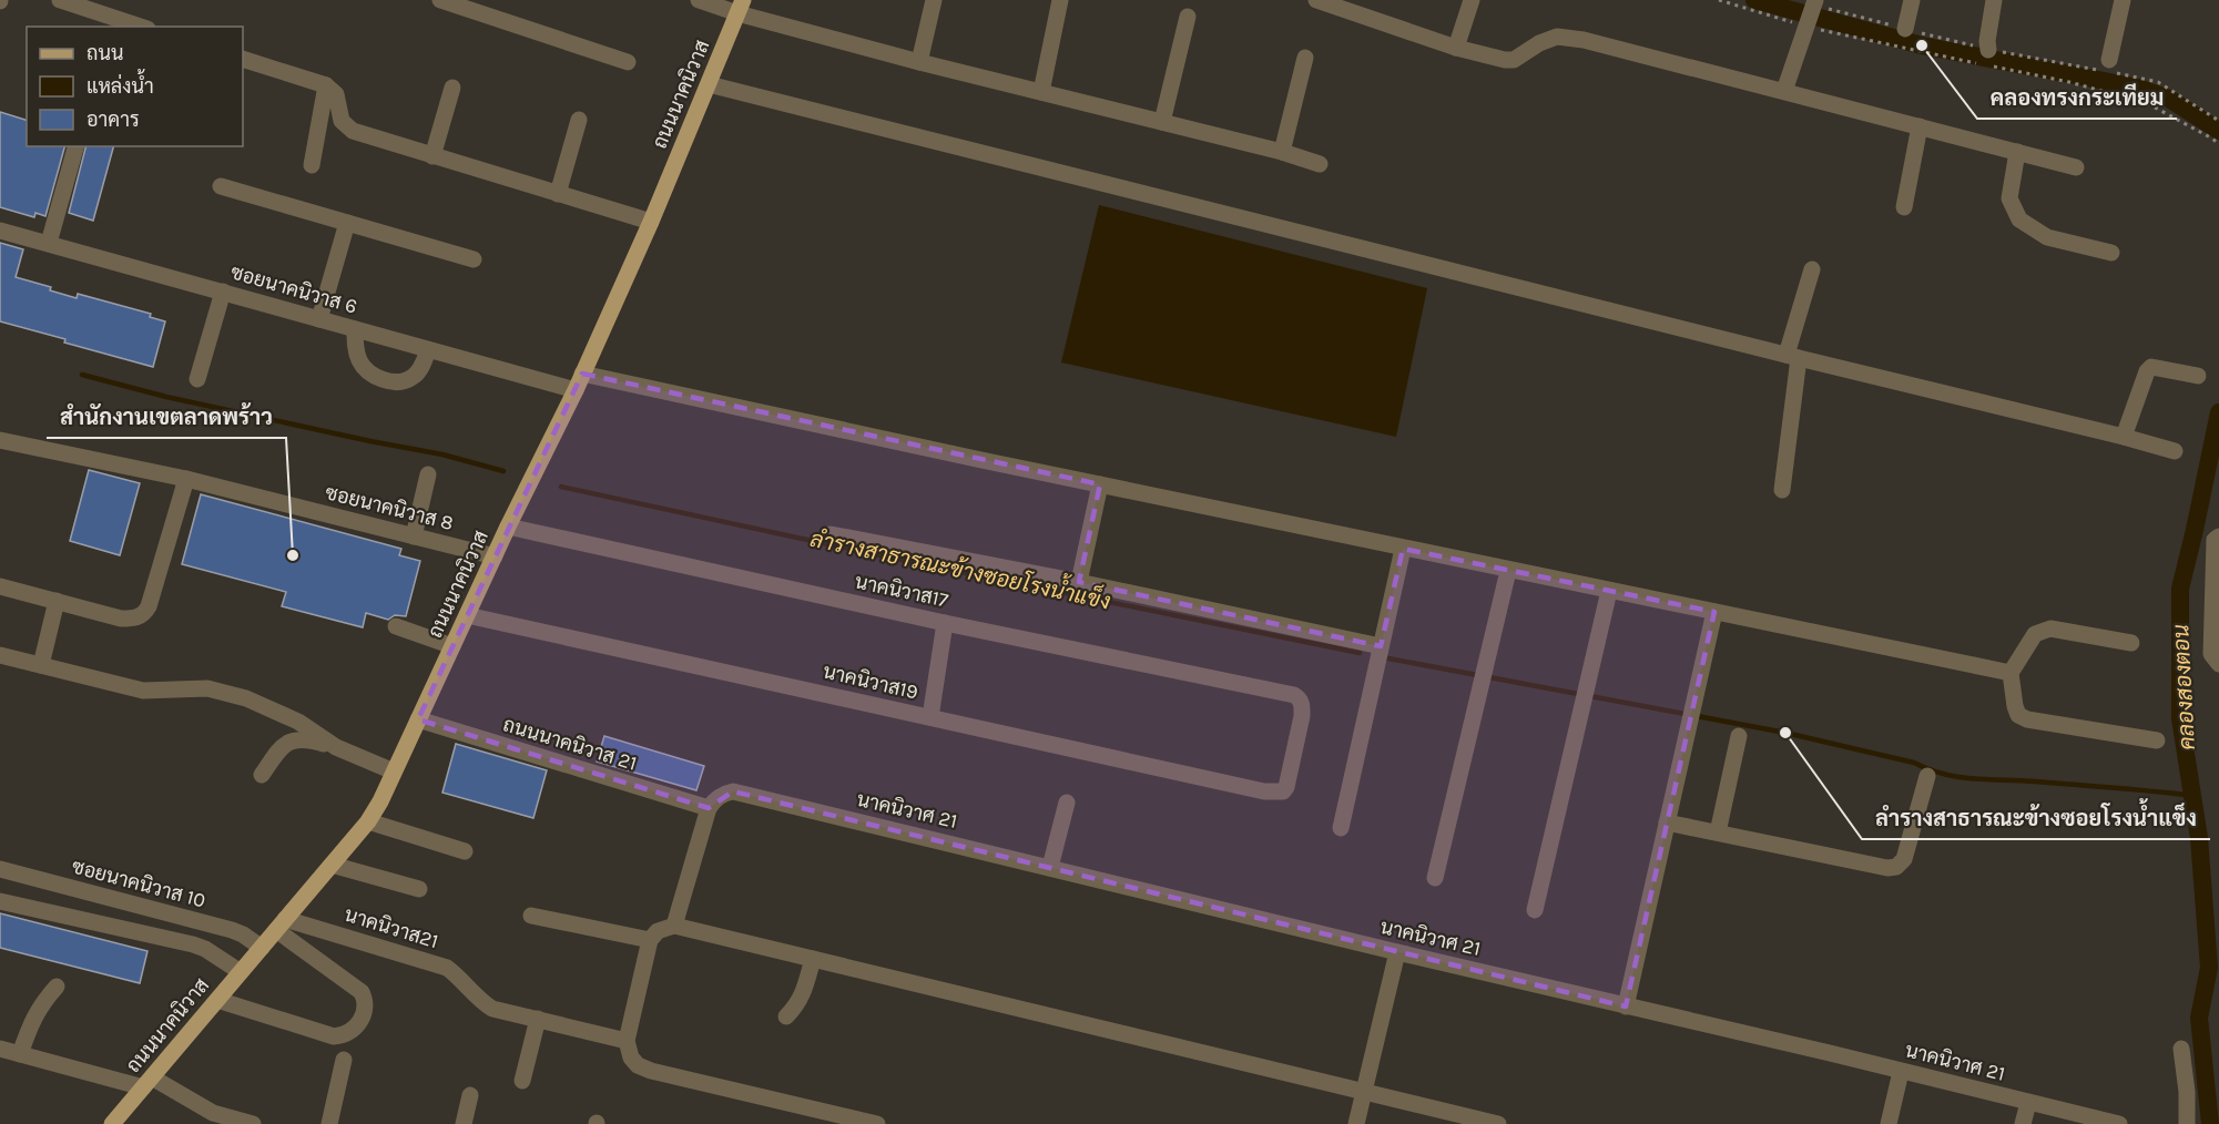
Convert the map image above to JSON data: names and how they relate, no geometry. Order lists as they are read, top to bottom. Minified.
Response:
{"streets":{"main road":["ถนนนาคนิวาส"],"street":["ซอยนาคนิวาส 6","ซอยนาคนิวาส 8","นาคนิวาส17","นาคนิวาส19","ถนนนาคนิวาส 21","นาคนิวาศ 21","ซอยนาคนิวาส 10","นาคนิวาส21"]},"crossings":[["ถนนนาคนิวาส","ซอยนาคนิวาส 6"],["ถนนนาคนิวาส","ซอยนาคนิวาส 8"],["ถนนนาคนิวาส","นาคนิวาส17"],["ถนนนาคนิวาส","นาคนิวาส19"],["ถนนนาคนิวาส","ถนนนาคนิวาส 21"],["ถนนนาคนิวาส","ซอยนาคนิวาส 10"],["ถนนนาคนิวาส","นาคนิวาส21"],["นาคนิวาส17","นาคนิวาส19"],["ถนนนาคนิวาส 21","นาคนิวาศ 21"]],"water":["ลำรางสาธารณะข้างซอยโรงน้ำแข็ง","คลองสองตอน"],"places":["คลองทรงกระเทียม","สำนักงานเขตลาดพร้าว","ลำรางสาธารณะข้างซอยโรงน้ำแข็ง"],"legend":["ถนน","แหล่งน้ำ","อาคาร"]}
